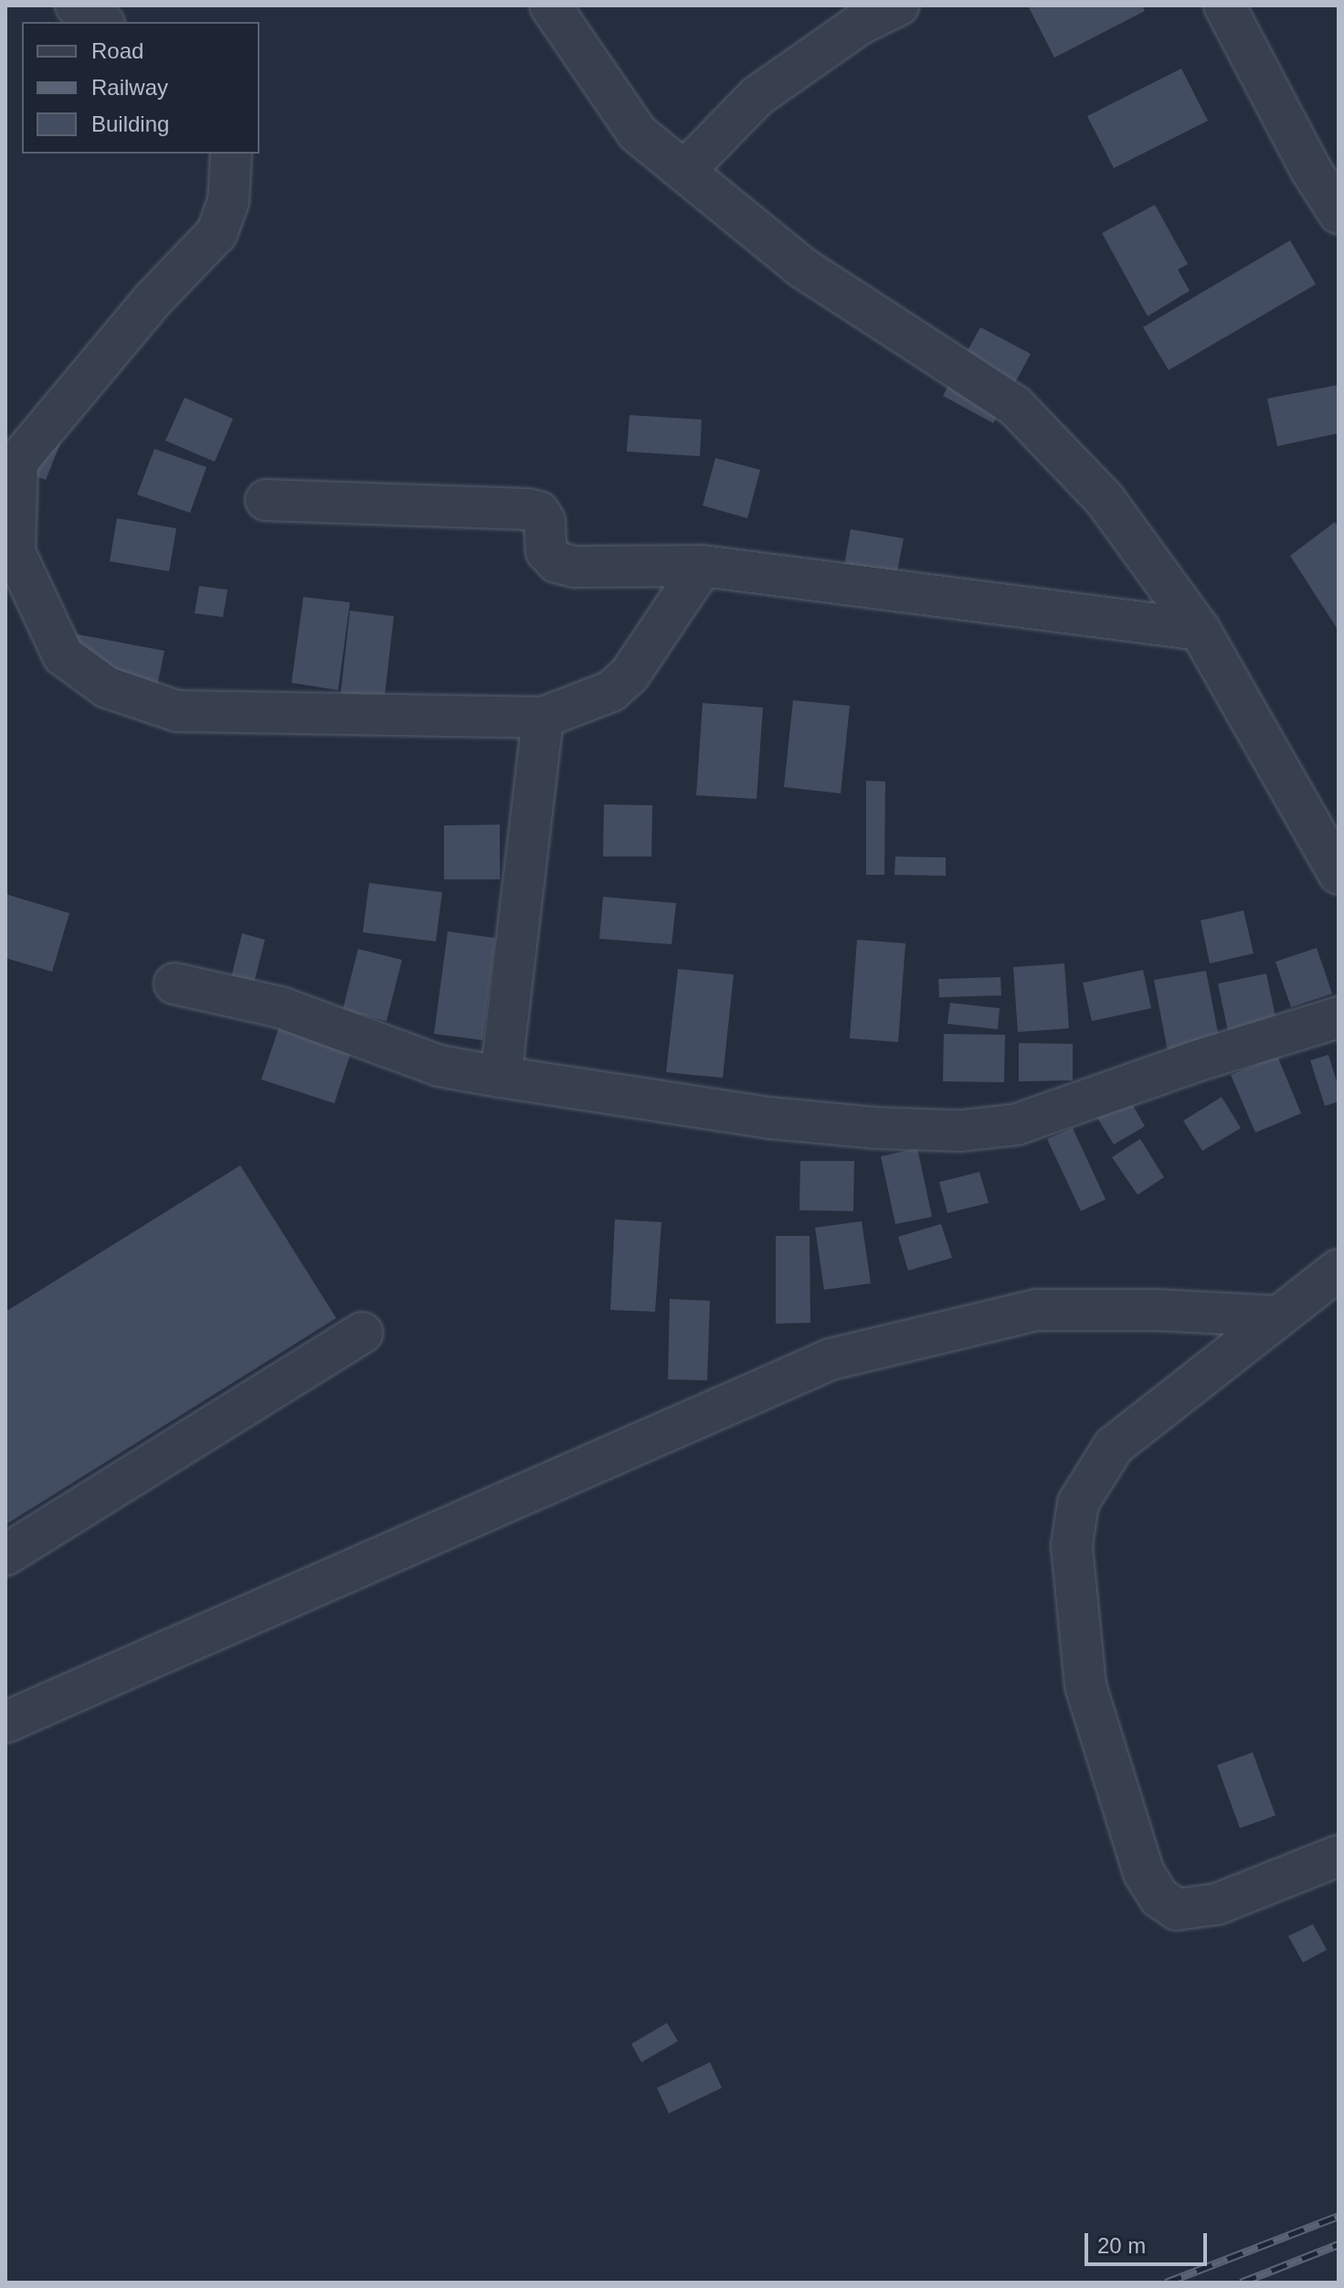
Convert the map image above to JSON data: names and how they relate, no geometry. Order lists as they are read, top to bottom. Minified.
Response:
{"legend":["Road","Railway","Building"],"scale_bar":"20 m"}
